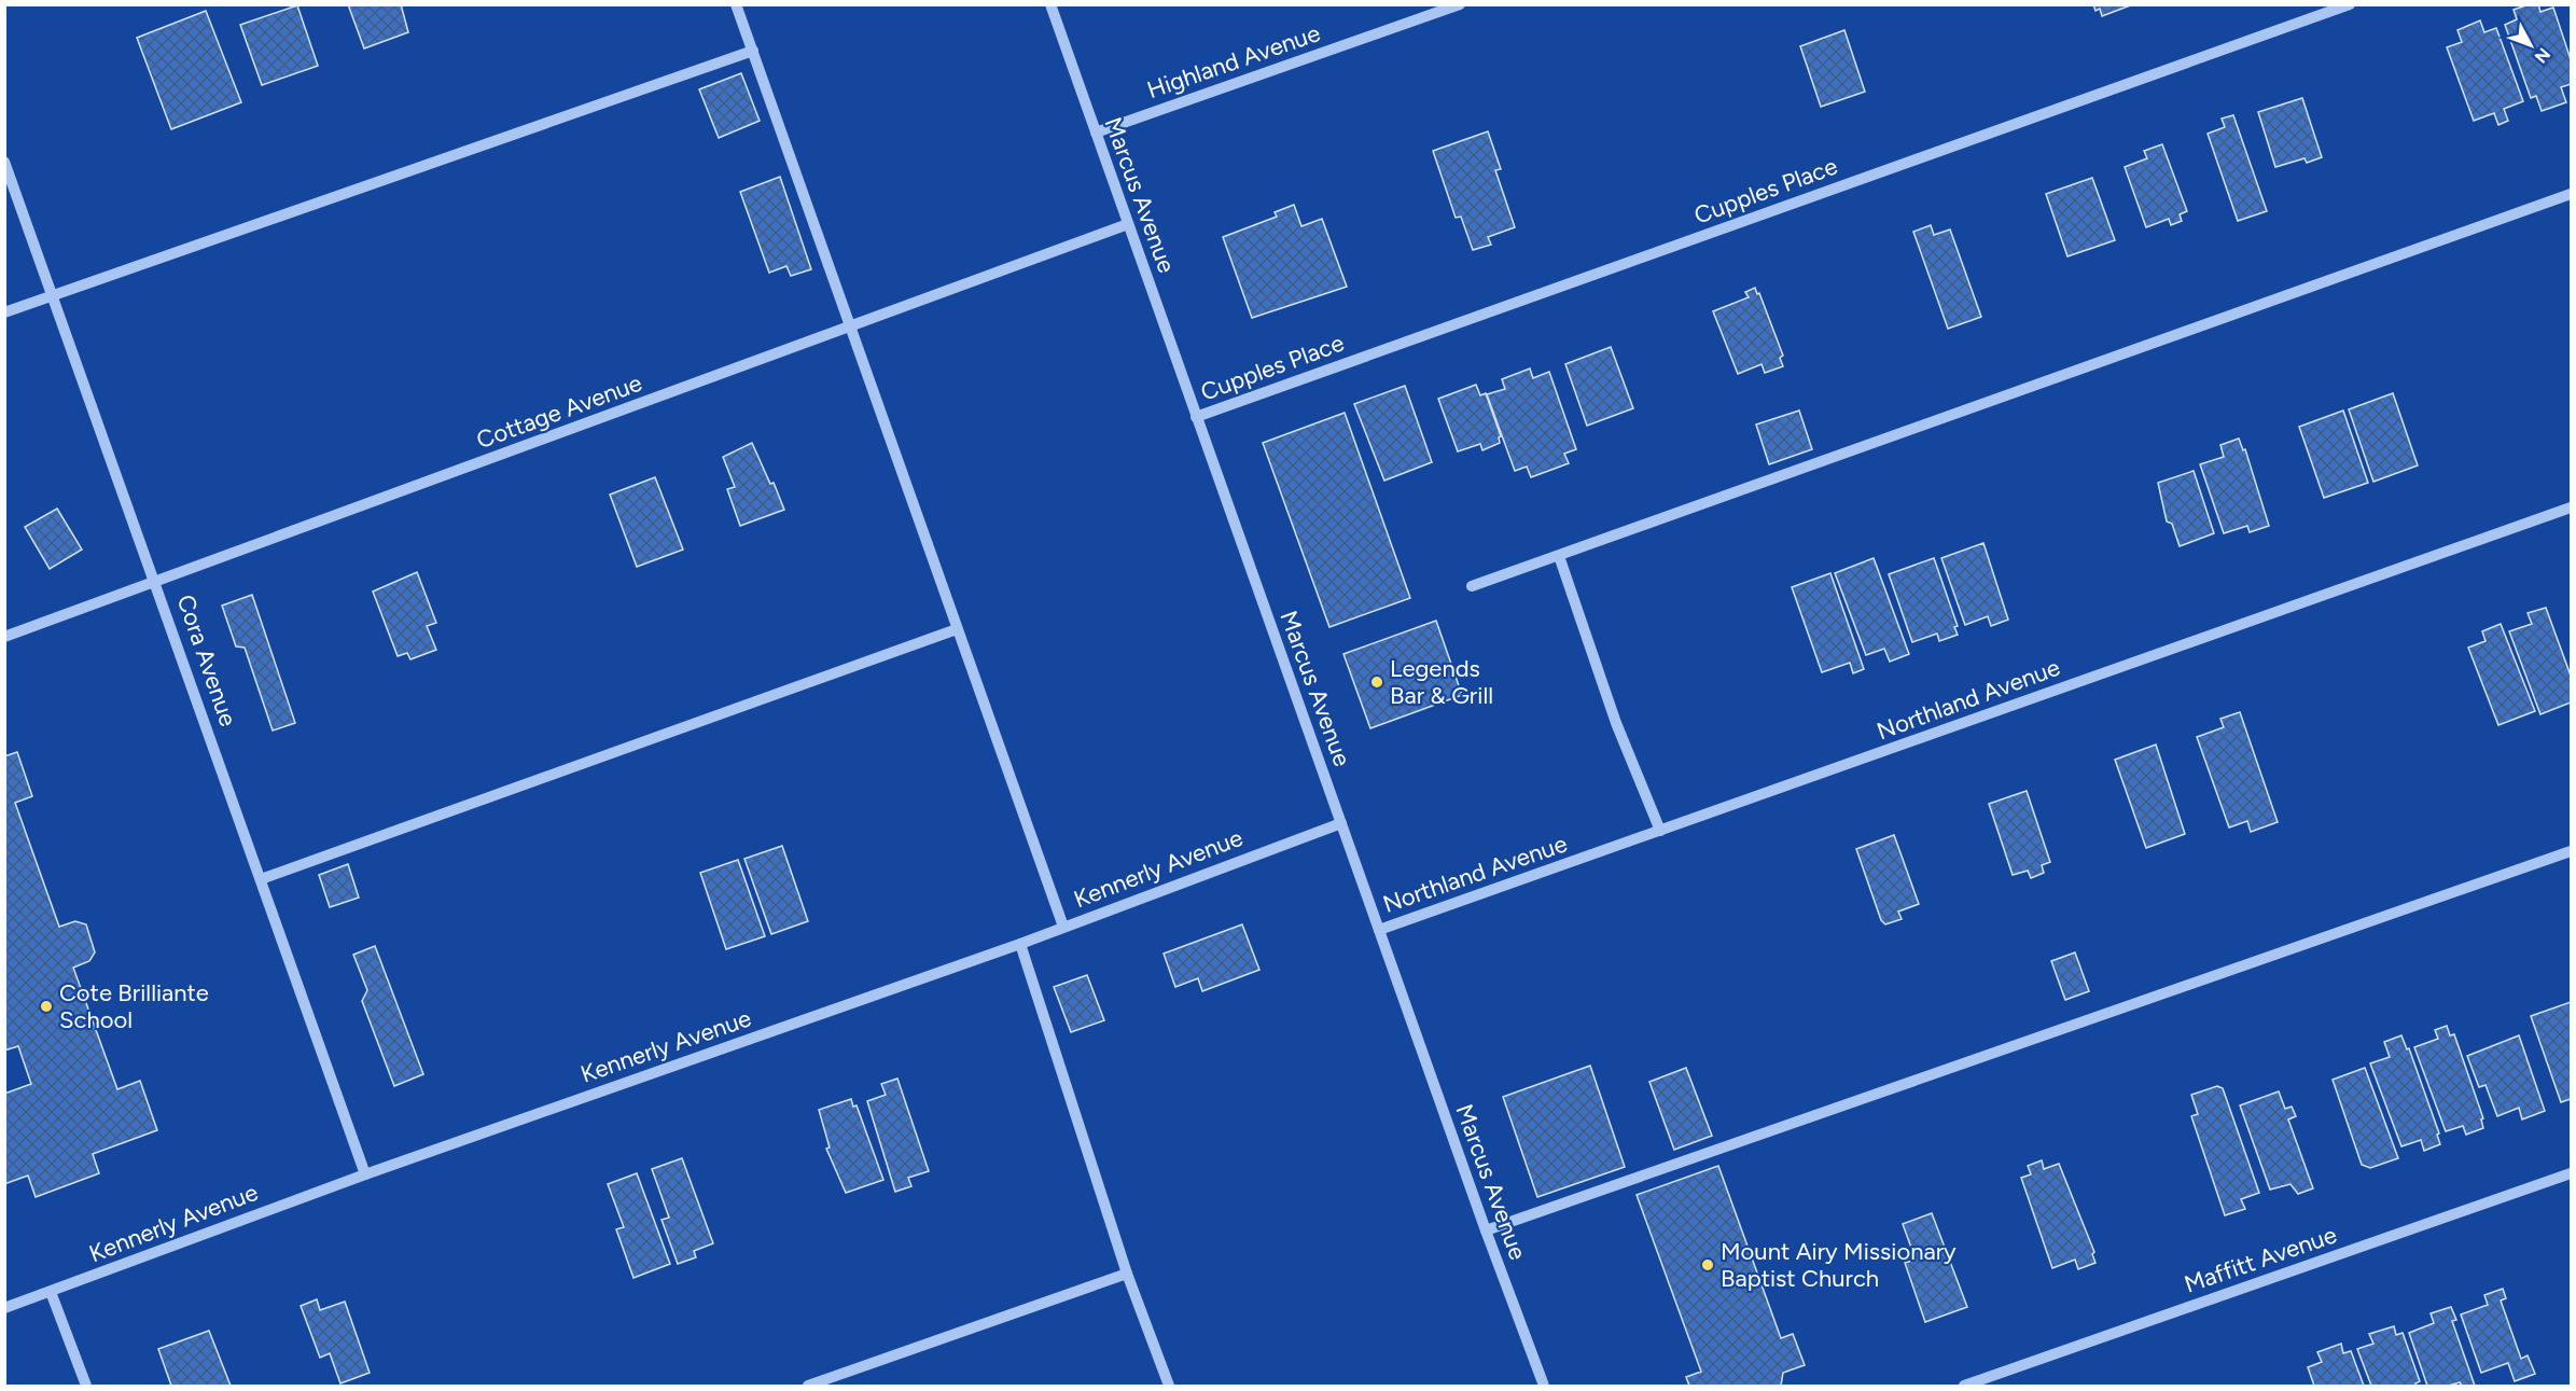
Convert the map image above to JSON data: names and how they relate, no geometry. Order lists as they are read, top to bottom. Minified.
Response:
{"streets":{"street":["Highland Avenue","Cupples Place","Marcus Avenue","Cottage Avenue","Cora Avenue","Northland Avenue","Kennerly Avenue","Maffitt Avenue"]},"crossings":[["Highland Avenue","Marcus Avenue"],["Cupples Place","Marcus Avenue"],["Marcus Avenue","Cottage Avenue"],["Marcus Avenue","Northland Avenue"],["Marcus Avenue","Kennerly Avenue"],["Cottage Avenue","Cora Avenue"],["Cora Avenue","Kennerly Avenue"]],"places":["Legends Bar & Grill","Cote Brilliante School","Mount Airy Missionary Baptist Church"],"north":"bottom right"}
